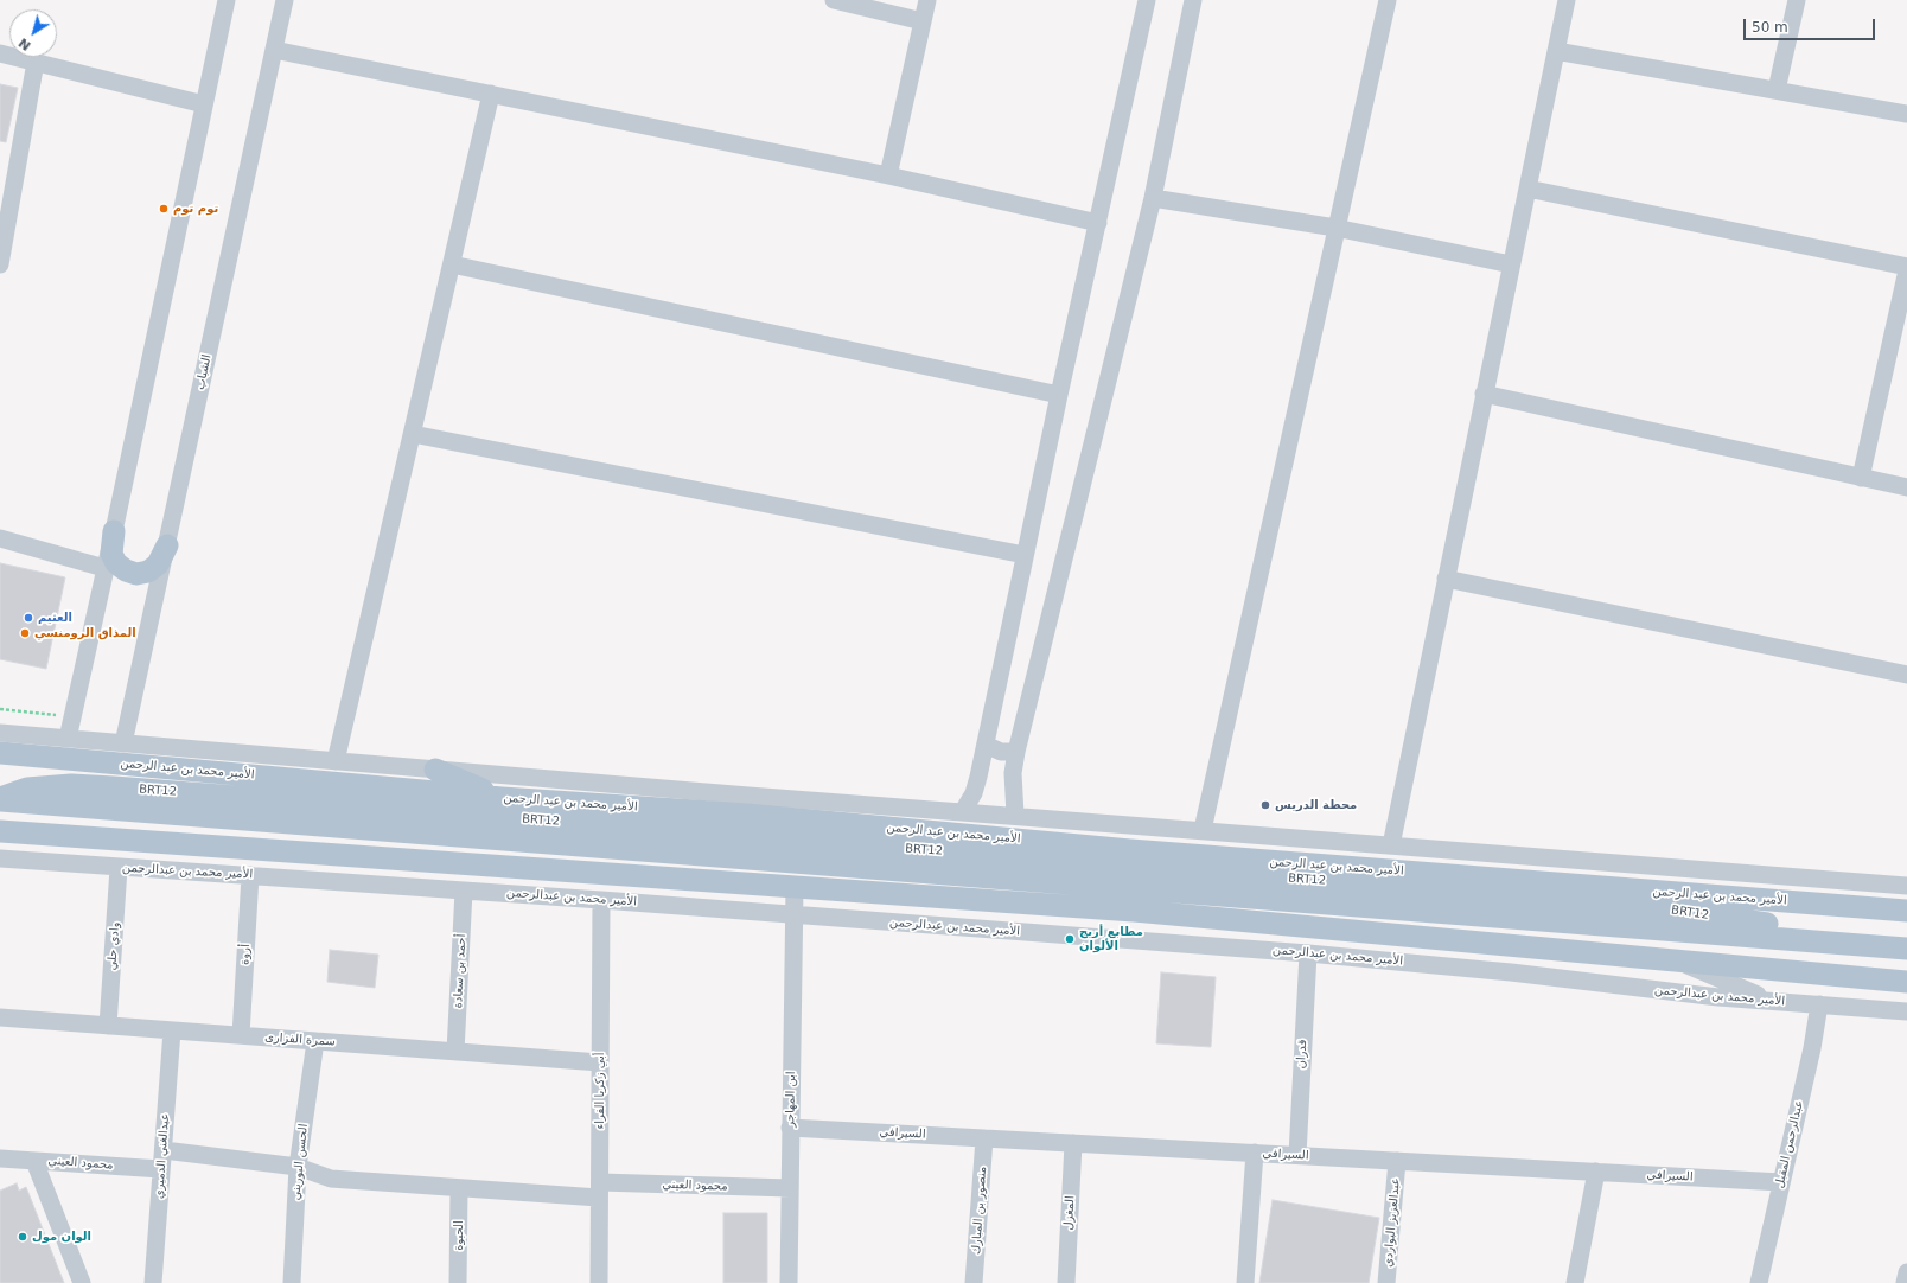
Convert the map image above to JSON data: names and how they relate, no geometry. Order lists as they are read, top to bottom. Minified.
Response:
{"streets":{"main road":["الأمير محمد بن عبد الرحمن","BRT12"],"street":["الشباب","الأمير محمد بن عبدالرحمن","وادي حلي","أروة","أحمد بن سعادة","سمرة الفزارى","قدران","أبي زكريا الفراء","ابن المهاجر","السيرافي","عبدالرحمن المقبل","عبدالغني الدميري","الحسن البوريني","محمود العيني","منصور بن المبارك","المغزل","عبدالعزيز البواردي","الحبوة"]},"crossings":[["الأمير محمد بن عبدالرحمن","وادي حلي"],["الأمير محمد بن عبدالرحمن","أروة"],["الأمير محمد بن عبدالرحمن","أحمد بن سعادة"],["الأمير محمد بن عبدالرحمن","قدران"],["الأمير محمد بن عبدالرحمن","أبي زكريا الفراء"],["الأمير محمد بن عبدالرحمن","ابن المهاجر"],["الأمير محمد بن عبدالرحمن","عبدالرحمن المقبل"],["وادي حلي","سمرة الفزارى"],["أروة","سمرة الفزارى"],["أحمد بن سعادة","سمرة الفزارى"],["سمرة الفزارى","أبي زكريا الفراء"],["سمرة الفزارى","عبدالغني الدميري"],["سمرة الفزارى","الحسن البوريني"],["قدران","السيرافي"],["أبي زكريا الفراء","محمود العيني"],["ابن المهاجر","السيرافي"],["ابن المهاجر","محمود العيني"],["السيرافي","عبدالرحمن المقبل"],["السيرافي","منصور بن المبارك"],["السيرافي","المغزل"],["السيرافي","عبدالعزيز البواردي"],["عبدالغني الدميري","محمود العيني"],["الحسن البوريني","محمود العيني"],["محمود العيني","الحبوة"]],"places":["توم توم","العثيم","المذاق الرومنسي","محطة الدريس","مطابع أريج الألوان","الوان مول"],"scale_bar":"50 m","north":"bottom left"}
